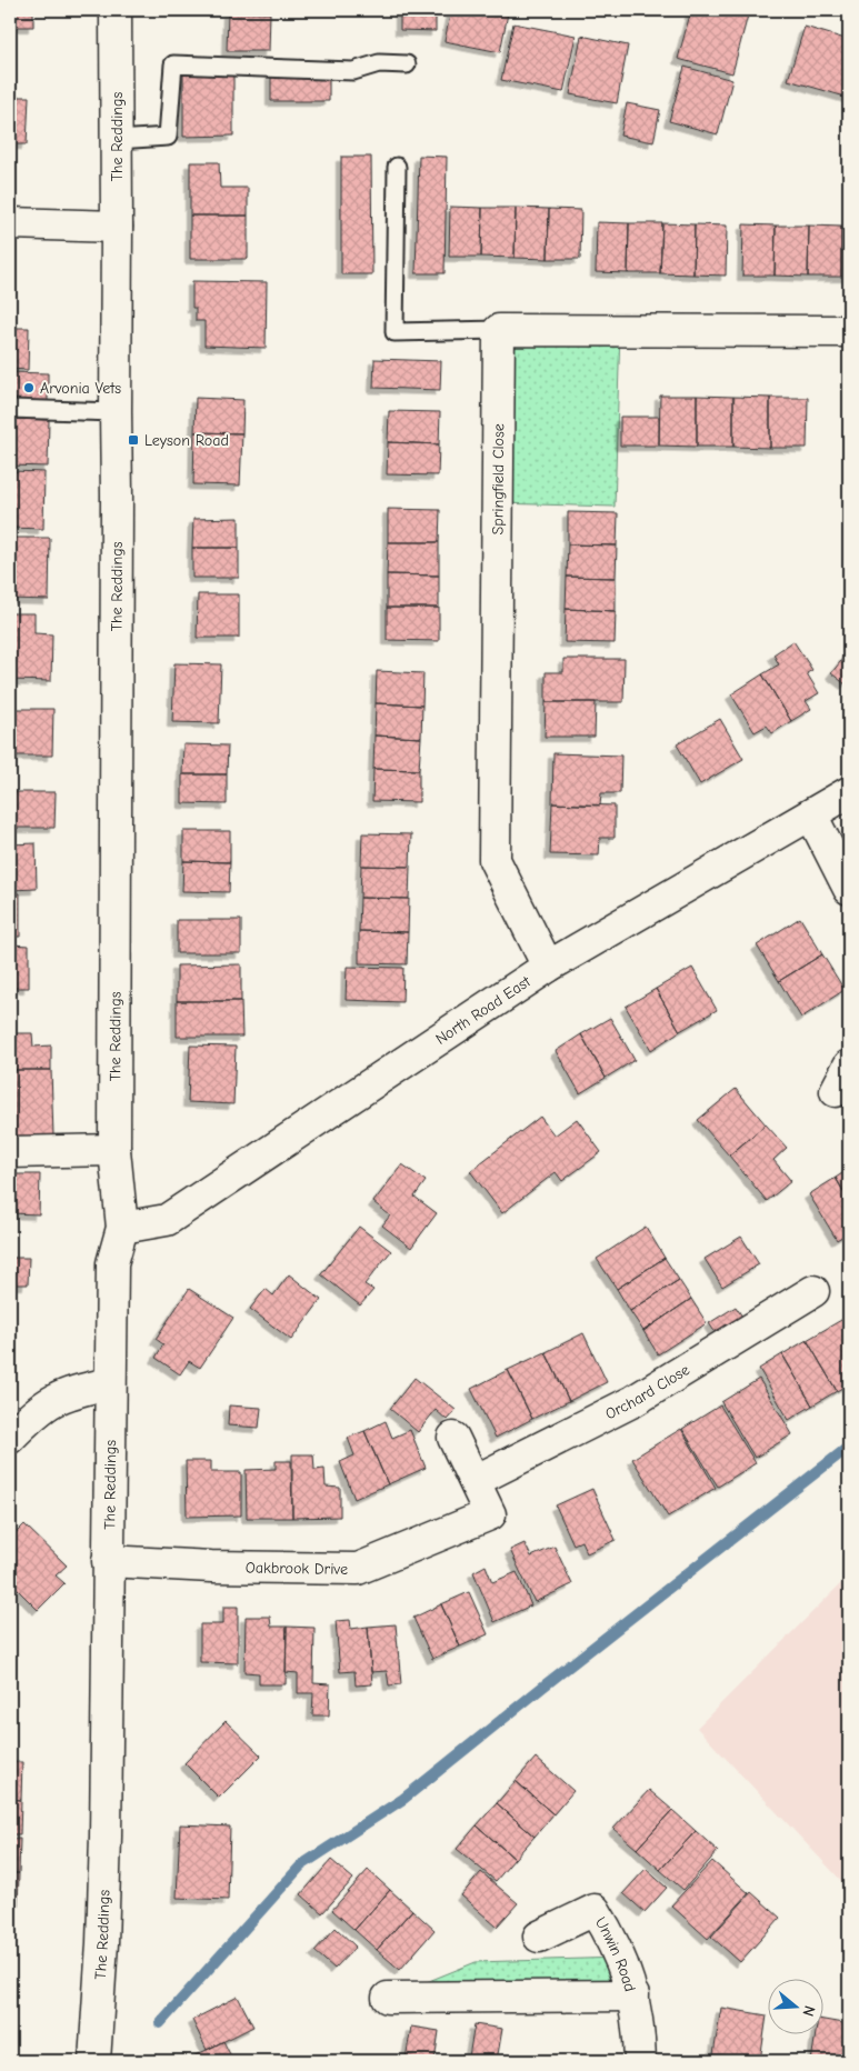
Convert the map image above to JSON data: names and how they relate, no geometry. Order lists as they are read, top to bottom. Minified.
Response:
{"streets":{"street":["The Reddings","Springfield Close","North Road East","Orchard Close","Oakbrook Drive","Unwin Road"]},"crossings":[["The Reddings","North Road East"],["The Reddings","Oakbrook Drive"],["Springfield Close","North Road East"],["Orchard Close","Oakbrook Drive"]],"places":{"other":["Arvonia Vets"],"transit":["Leyson Road"]},"north":"right"}
